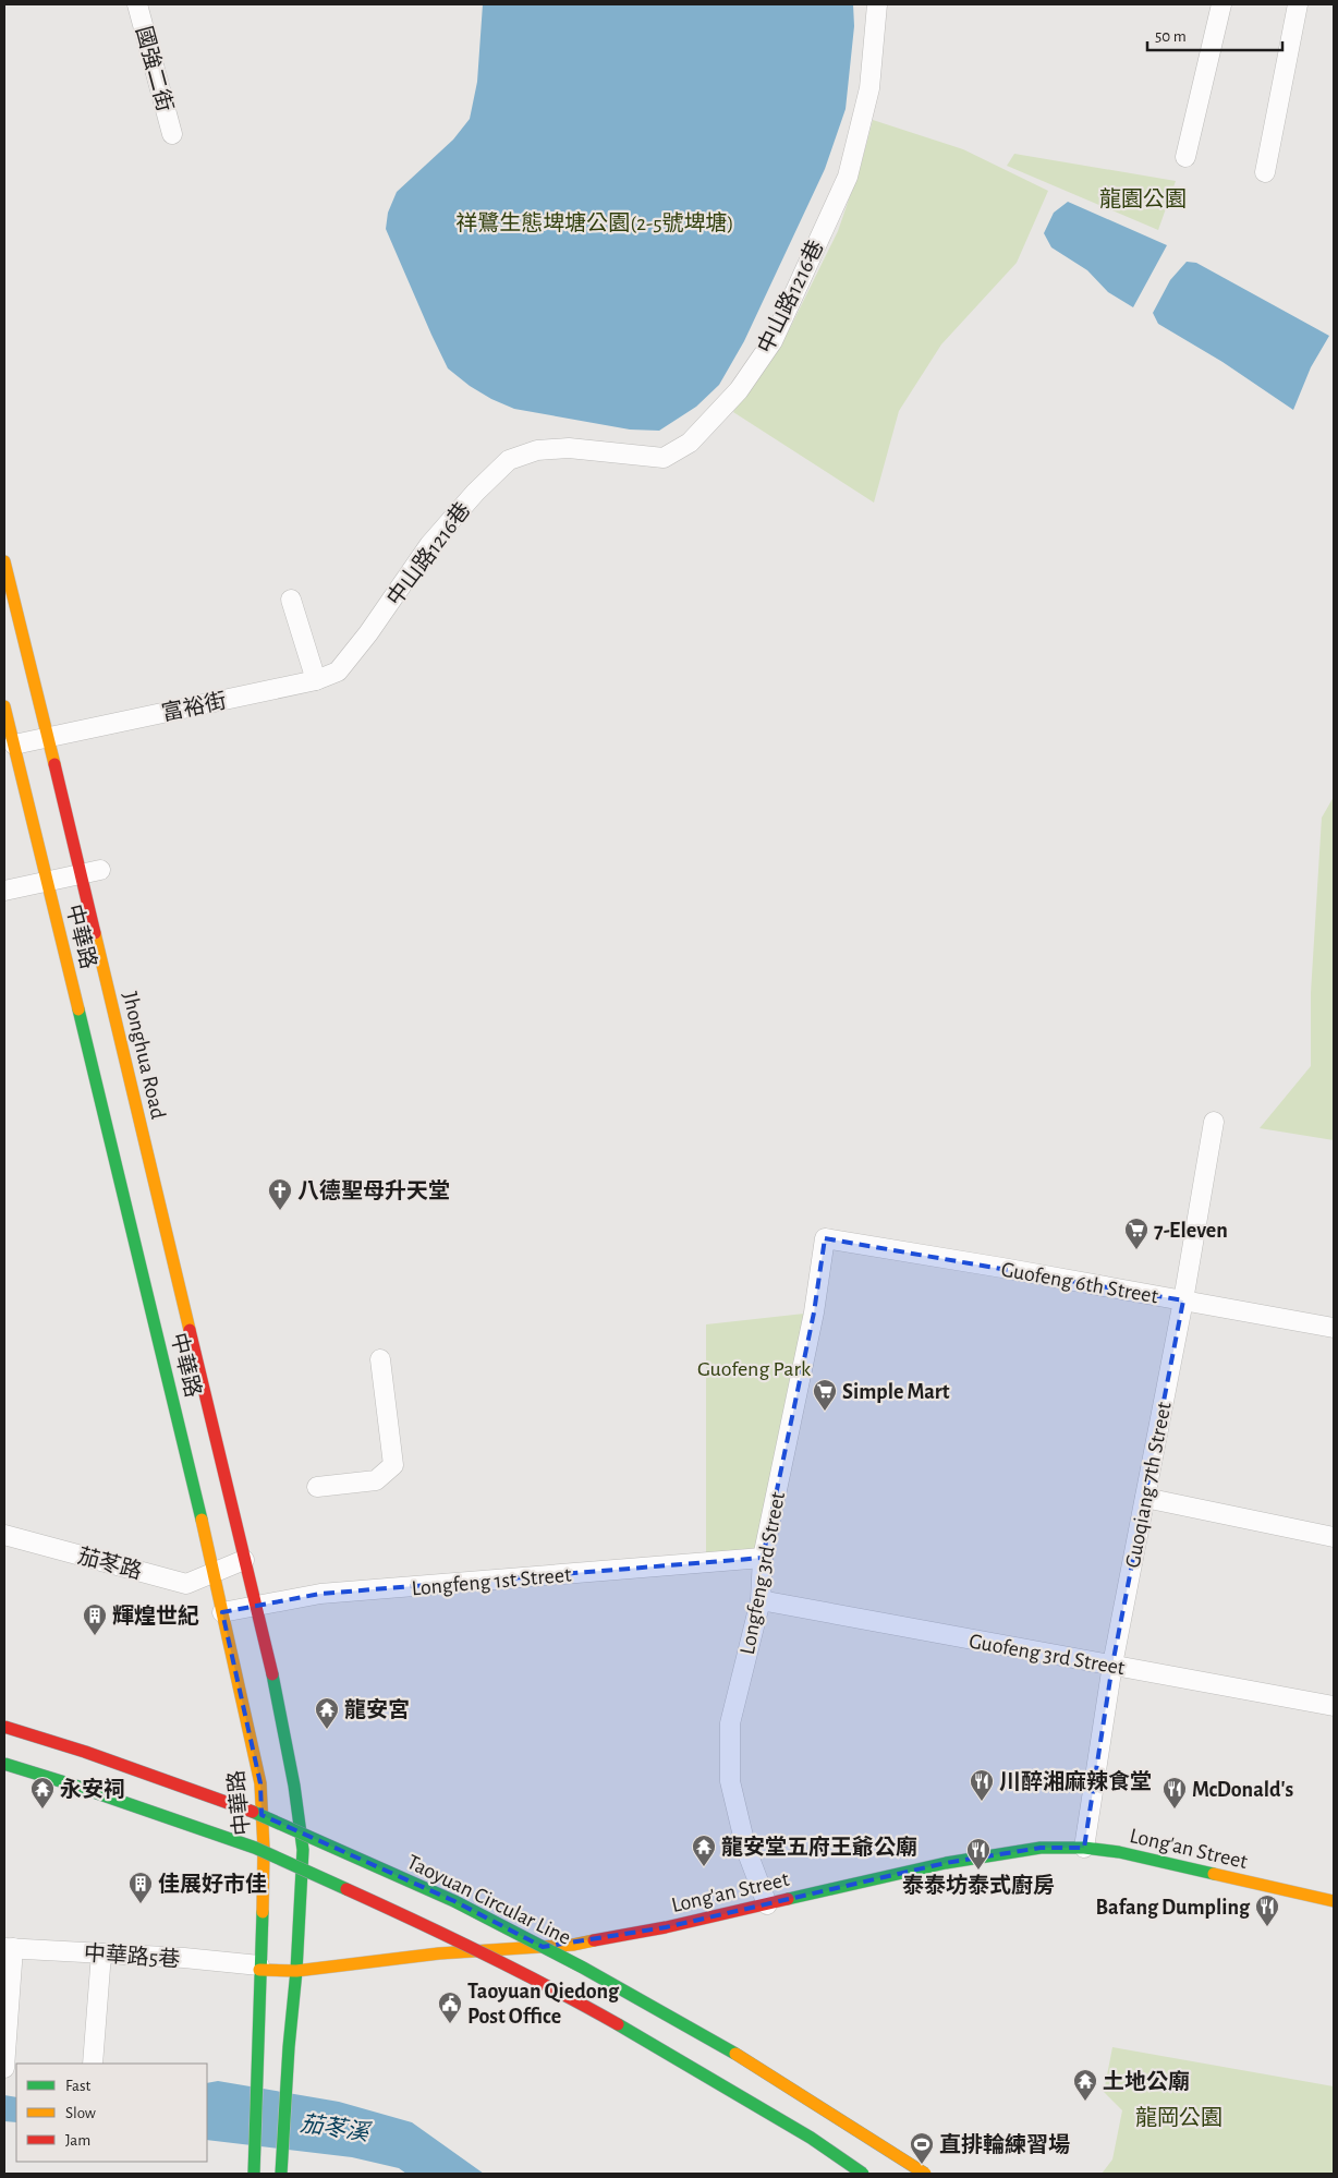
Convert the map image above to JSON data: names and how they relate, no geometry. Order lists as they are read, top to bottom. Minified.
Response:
{"streets":{"main road":["中華路","Jhonghua Road","Long'an Street","Taoyuan Circular Line"],"street":["國強二街","中山路1216巷","富裕街","Guofeng 6th Street","Guoqiang 7th Street","茄苳路","Longfeng 3rd Street","Longfeng 1st Street","Guofeng 3rd Street","中華路5巷"]},"crossings":[["中山路1216巷","富裕街"],["富裕街","中華路"],["富裕街","Jhonghua Road"],["中華路","茄苳路"],["中華路","Longfeng 1st Street"],["中華路","Long'an Street"],["中華路","中華路5巷"],["Jhonghua Road","茄苳路"],["Guofeng 6th Street","Guoqiang 7th Street"],["Guofeng 6th Street","Longfeng 3rd Street"],["Guoqiang 7th Street","Guofeng 3rd Street"],["Guoqiang 7th Street","Long'an Street"],["Longfeng 3rd Street","Longfeng 1st Street"],["Longfeng 3rd Street","Guofeng 3rd Street"],["Longfeng 3rd Street","Long'an Street"],["Long'an Street","中華路5巷"]],"water":["茄苳溪"],"parks":["龍園公園","祥鷺生態埤塘公園(2-5號埤塘)","Guofeng Park","龍岡公園"],"places":{"church":["八德聖母升天堂"],"supermarket":["7-Eleven","Simple Mart"],"building":["輝煌世紀","佳展好市佳"],"temple":["龍安宮","永安祠","龍安堂五府王爺公廟","土地公廟"],"restaurant":["川醉湘麻辣食堂","McDonald's","泰泰坊泰式廚房","Bafang Dumpling"],"public building":["Taoyuan Qiedong Post Office"],"sports":["直排輪練習場"]},"legend":["Fast","Slow","Jam"],"scale_bar":"50 m"}
